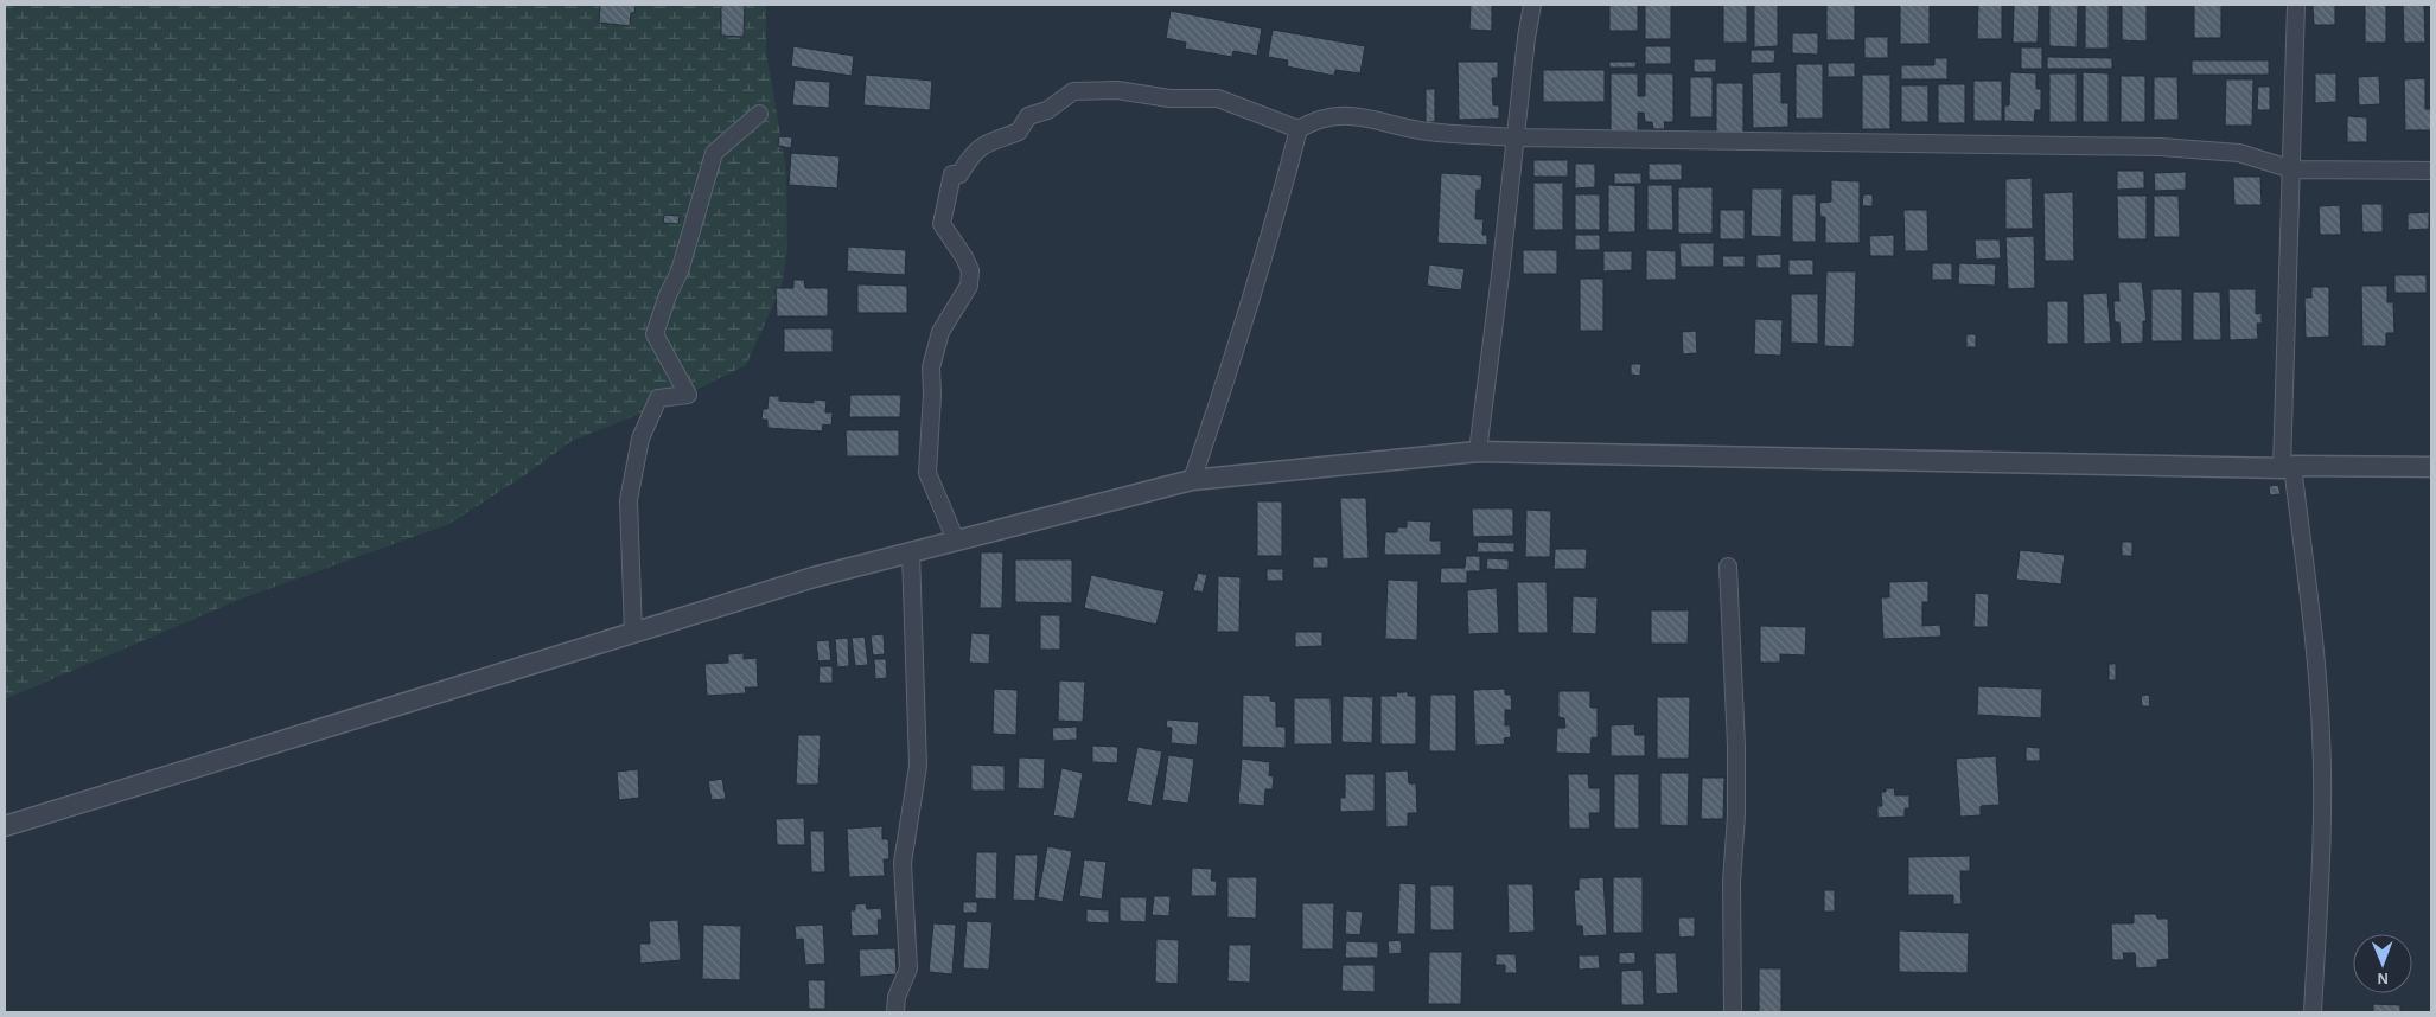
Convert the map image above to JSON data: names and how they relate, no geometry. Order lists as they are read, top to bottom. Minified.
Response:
{"north":"bottom"}
